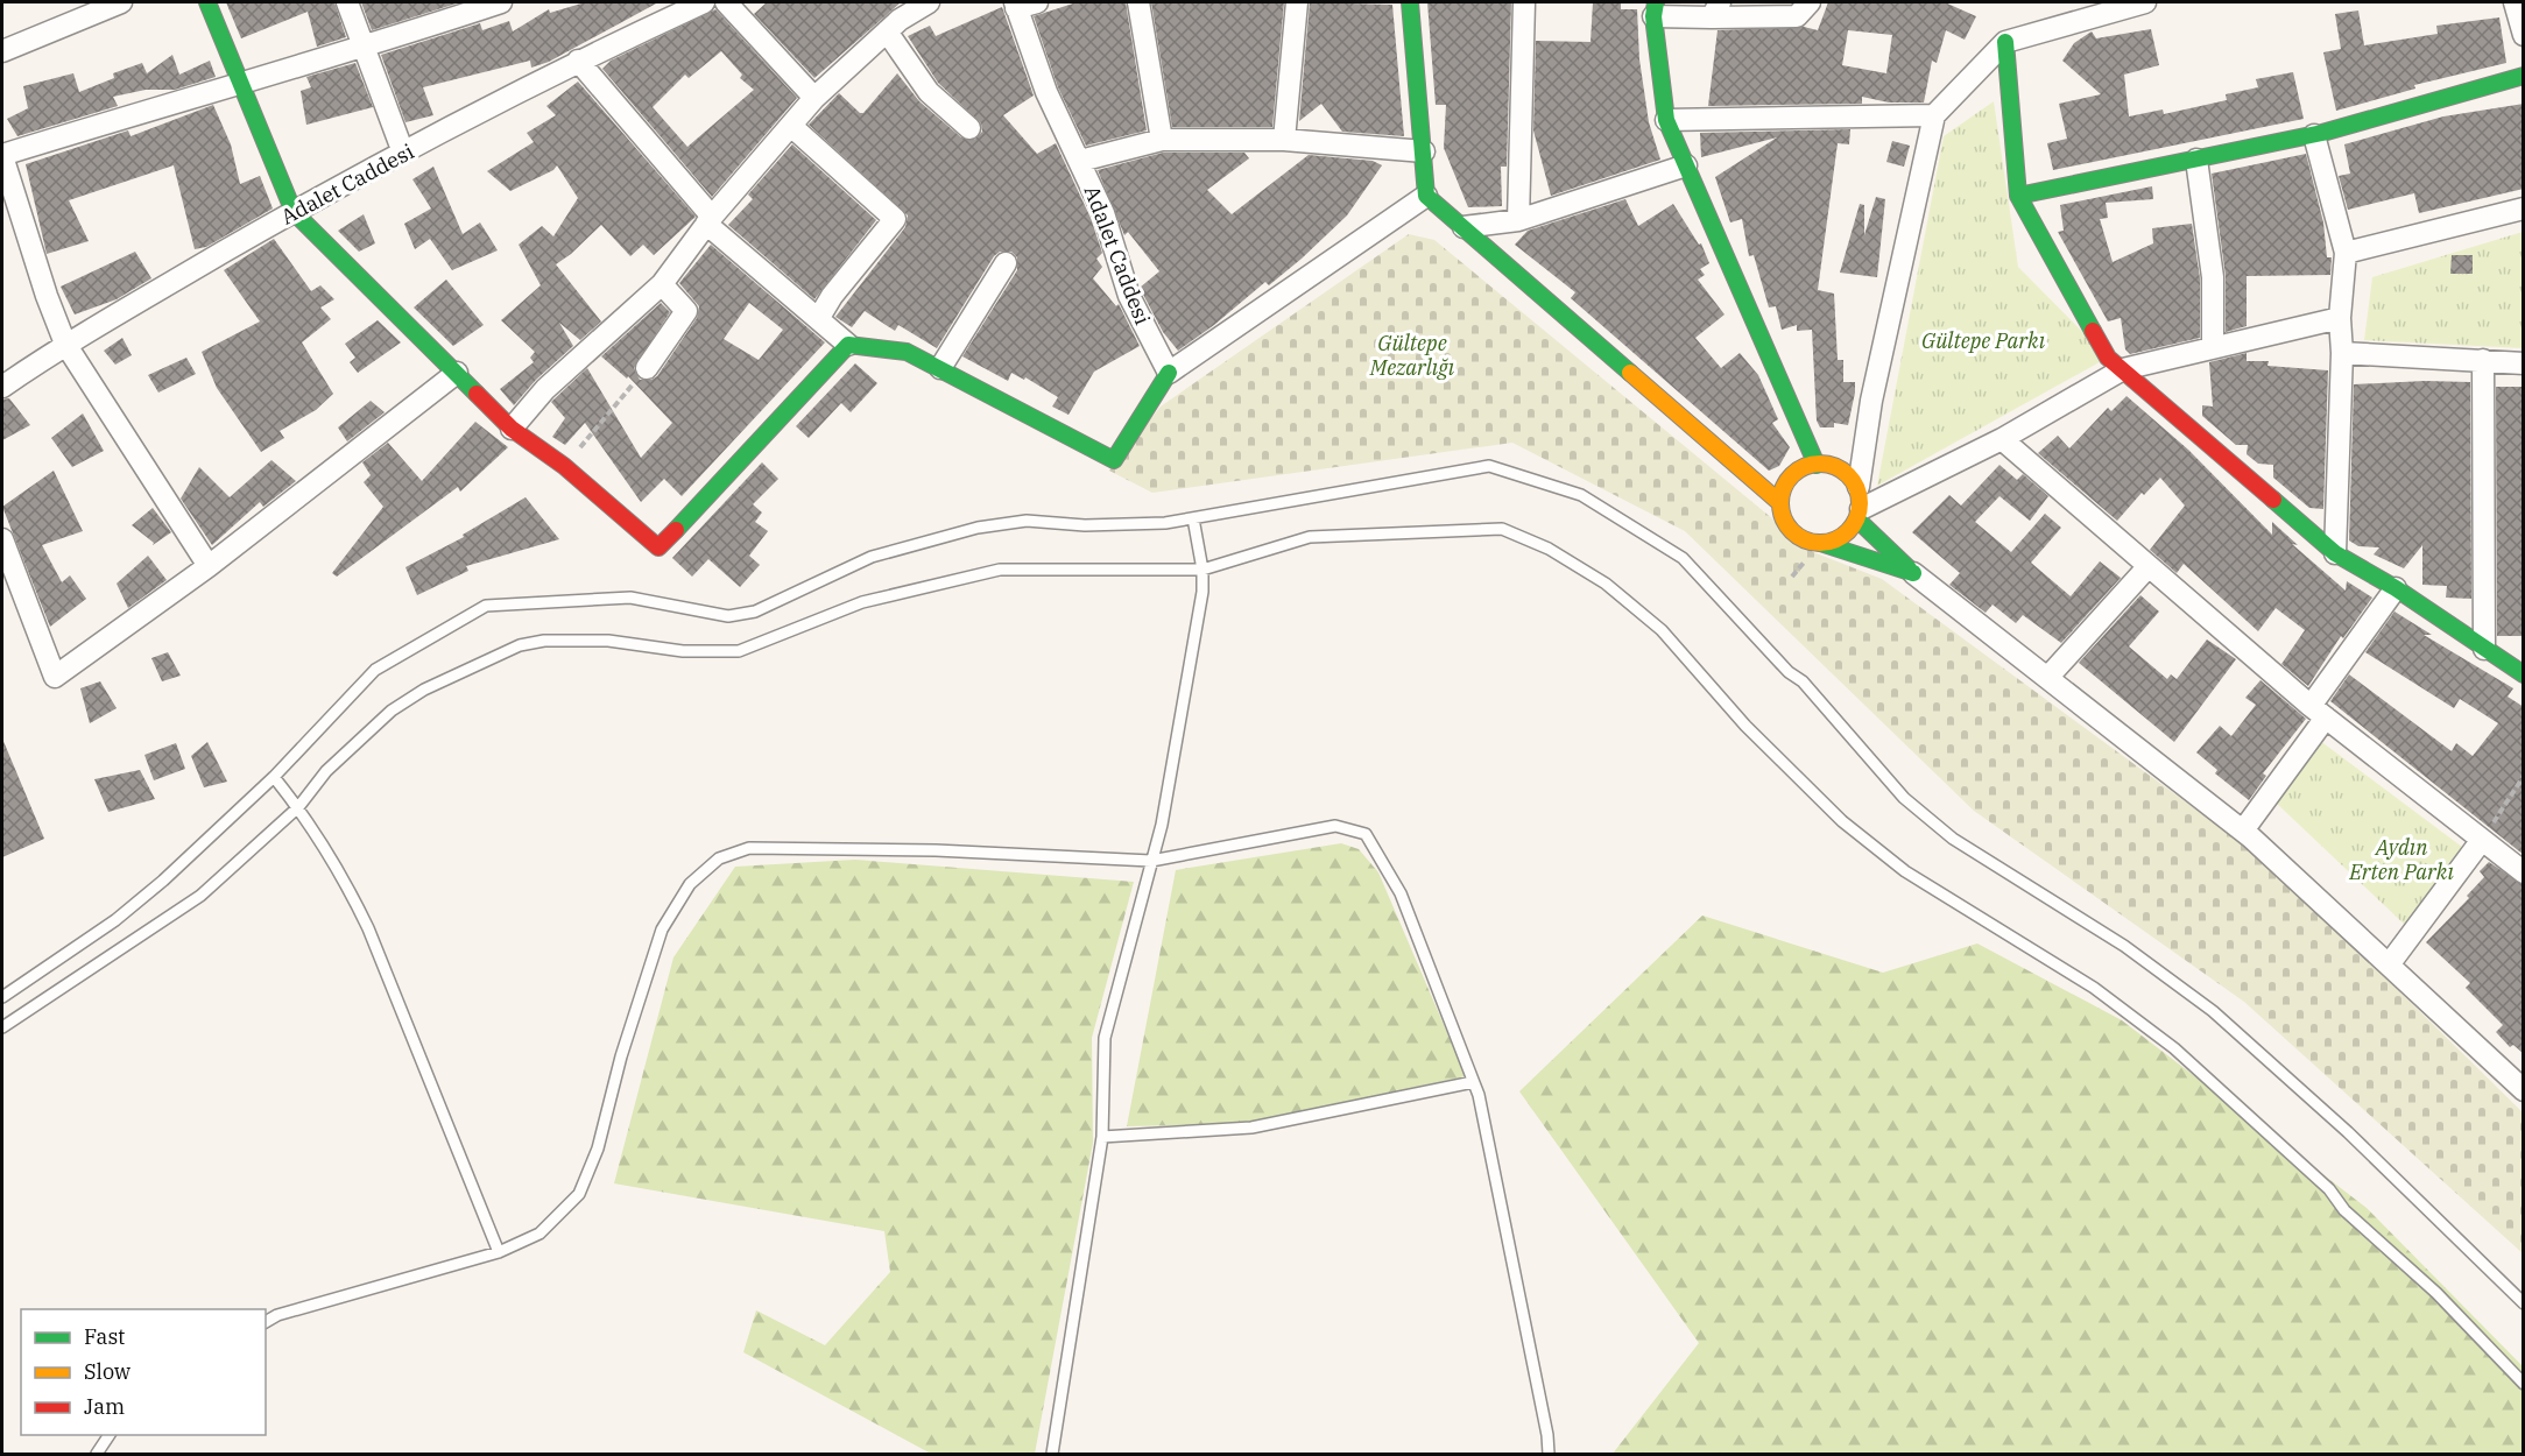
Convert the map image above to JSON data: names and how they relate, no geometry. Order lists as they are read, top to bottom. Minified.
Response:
{"streets":{"street":["Adalet Caddesi"]},"parks":["Gültepe Parkı","Gültepe Mezarlığı","Aydın Erten Parkı"],"legend":["Fast","Slow","Jam"]}
